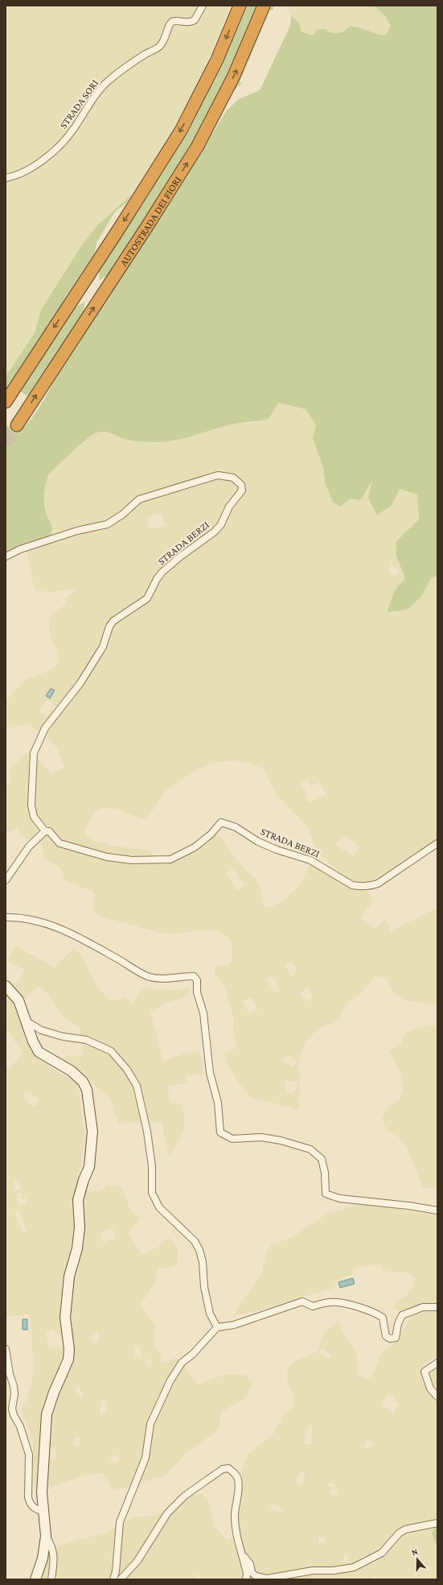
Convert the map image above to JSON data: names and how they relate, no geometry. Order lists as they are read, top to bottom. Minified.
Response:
{"streets":{"highway":["AUTOSTRADA DEI FIORI"],"street":["STRADA SORI","STRADA BERZI"]},"north":"top"}
